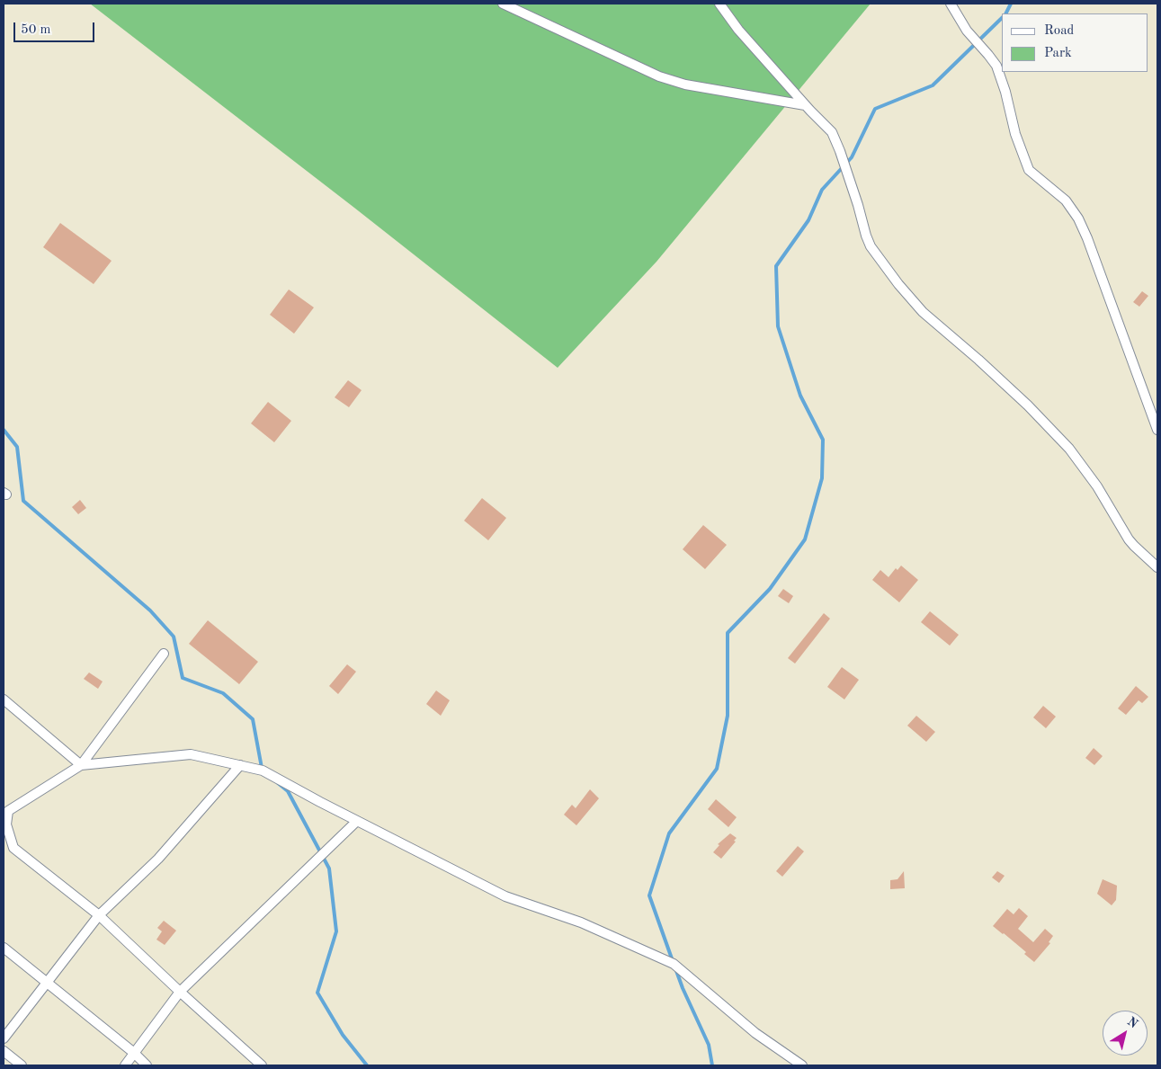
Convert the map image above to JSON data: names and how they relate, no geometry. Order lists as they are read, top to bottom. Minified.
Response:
{"legend":["Road","Park"],"scale_bar":"50 m","north":"top right"}
